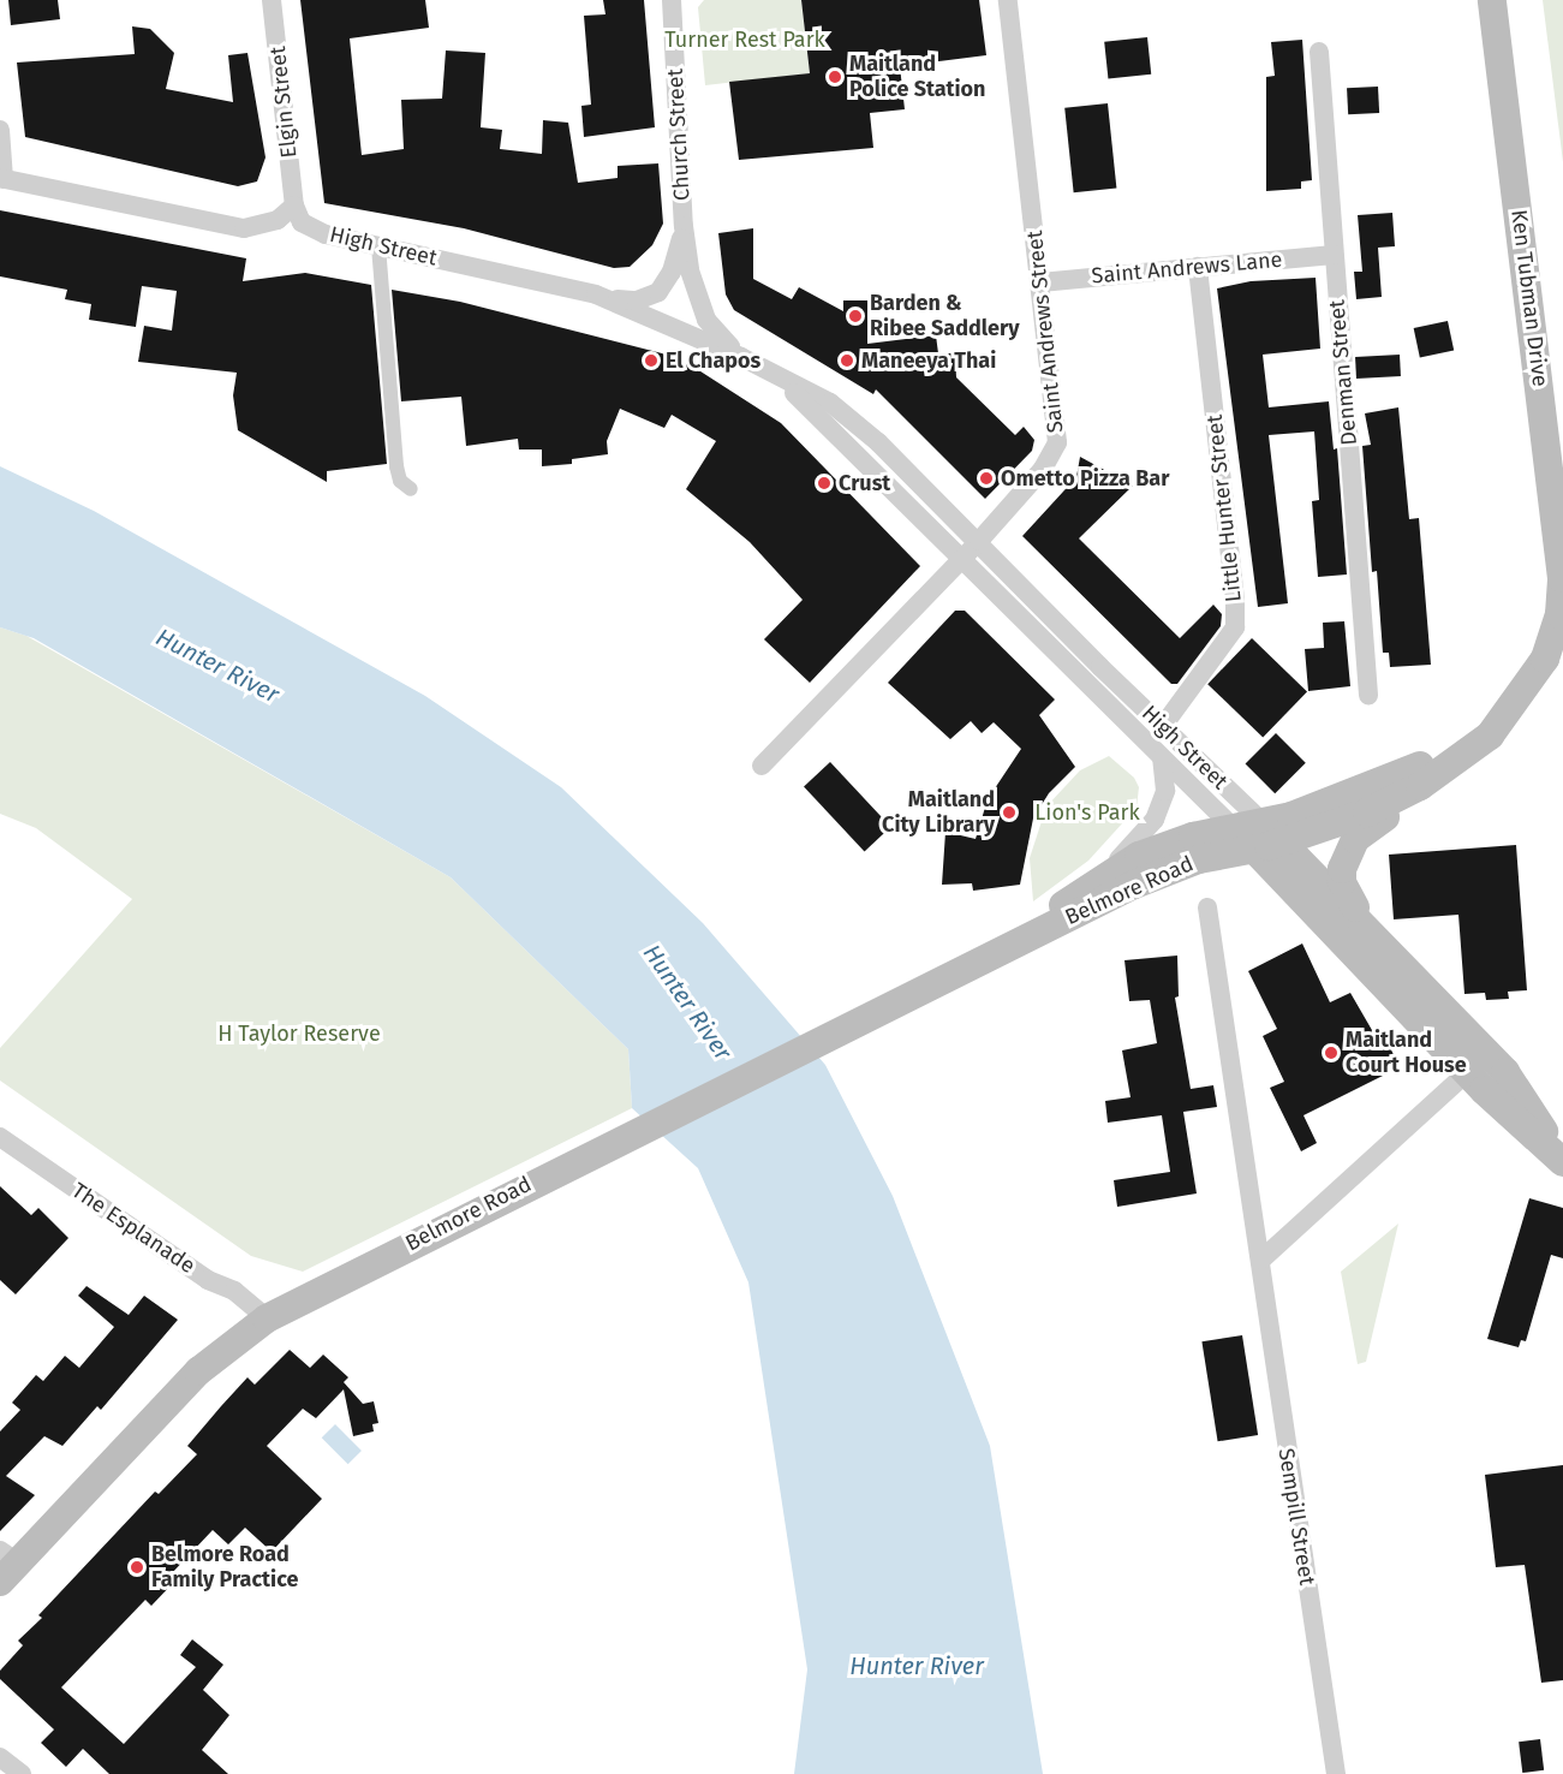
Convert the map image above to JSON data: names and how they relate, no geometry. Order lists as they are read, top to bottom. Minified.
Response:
{"streets":{"main road":["High Street","Ken Tubman Drive","Belmore Road"],"street":["Elgin Street","Church Street","Saint Andrews Lane","Saint Andrews Street","Denman Street","Little Hunter Street","The Esplanade","Sempill Street"]},"crossings":[["Elgin Street","High Street"],["Church Street","High Street"],["High Street","Ken Tubman Drive"],["High Street","Saint Andrews Street"],["High Street","Little Hunter Street"],["High Street","Belmore Road"],["Saint Andrews Lane","Saint Andrews Street"],["Saint Andrews Lane","Denman Street"],["Saint Andrews Lane","Little Hunter Street"],["Ken Tubman Drive","Belmore Road"],["Belmore Road","The Esplanade"]],"water":["Hunter River"],"parks":["Turner Rest Park","Lion's Park","H Taylor Reserve"],"places":["Maitland Police Station","Barden & Ribee Saddlery","El Chapos","Maneeya Thai","Ometto Pizza Bar","Crust","Maitland City Library","Maitland Court House","Belmore Road Family Practice"]}
